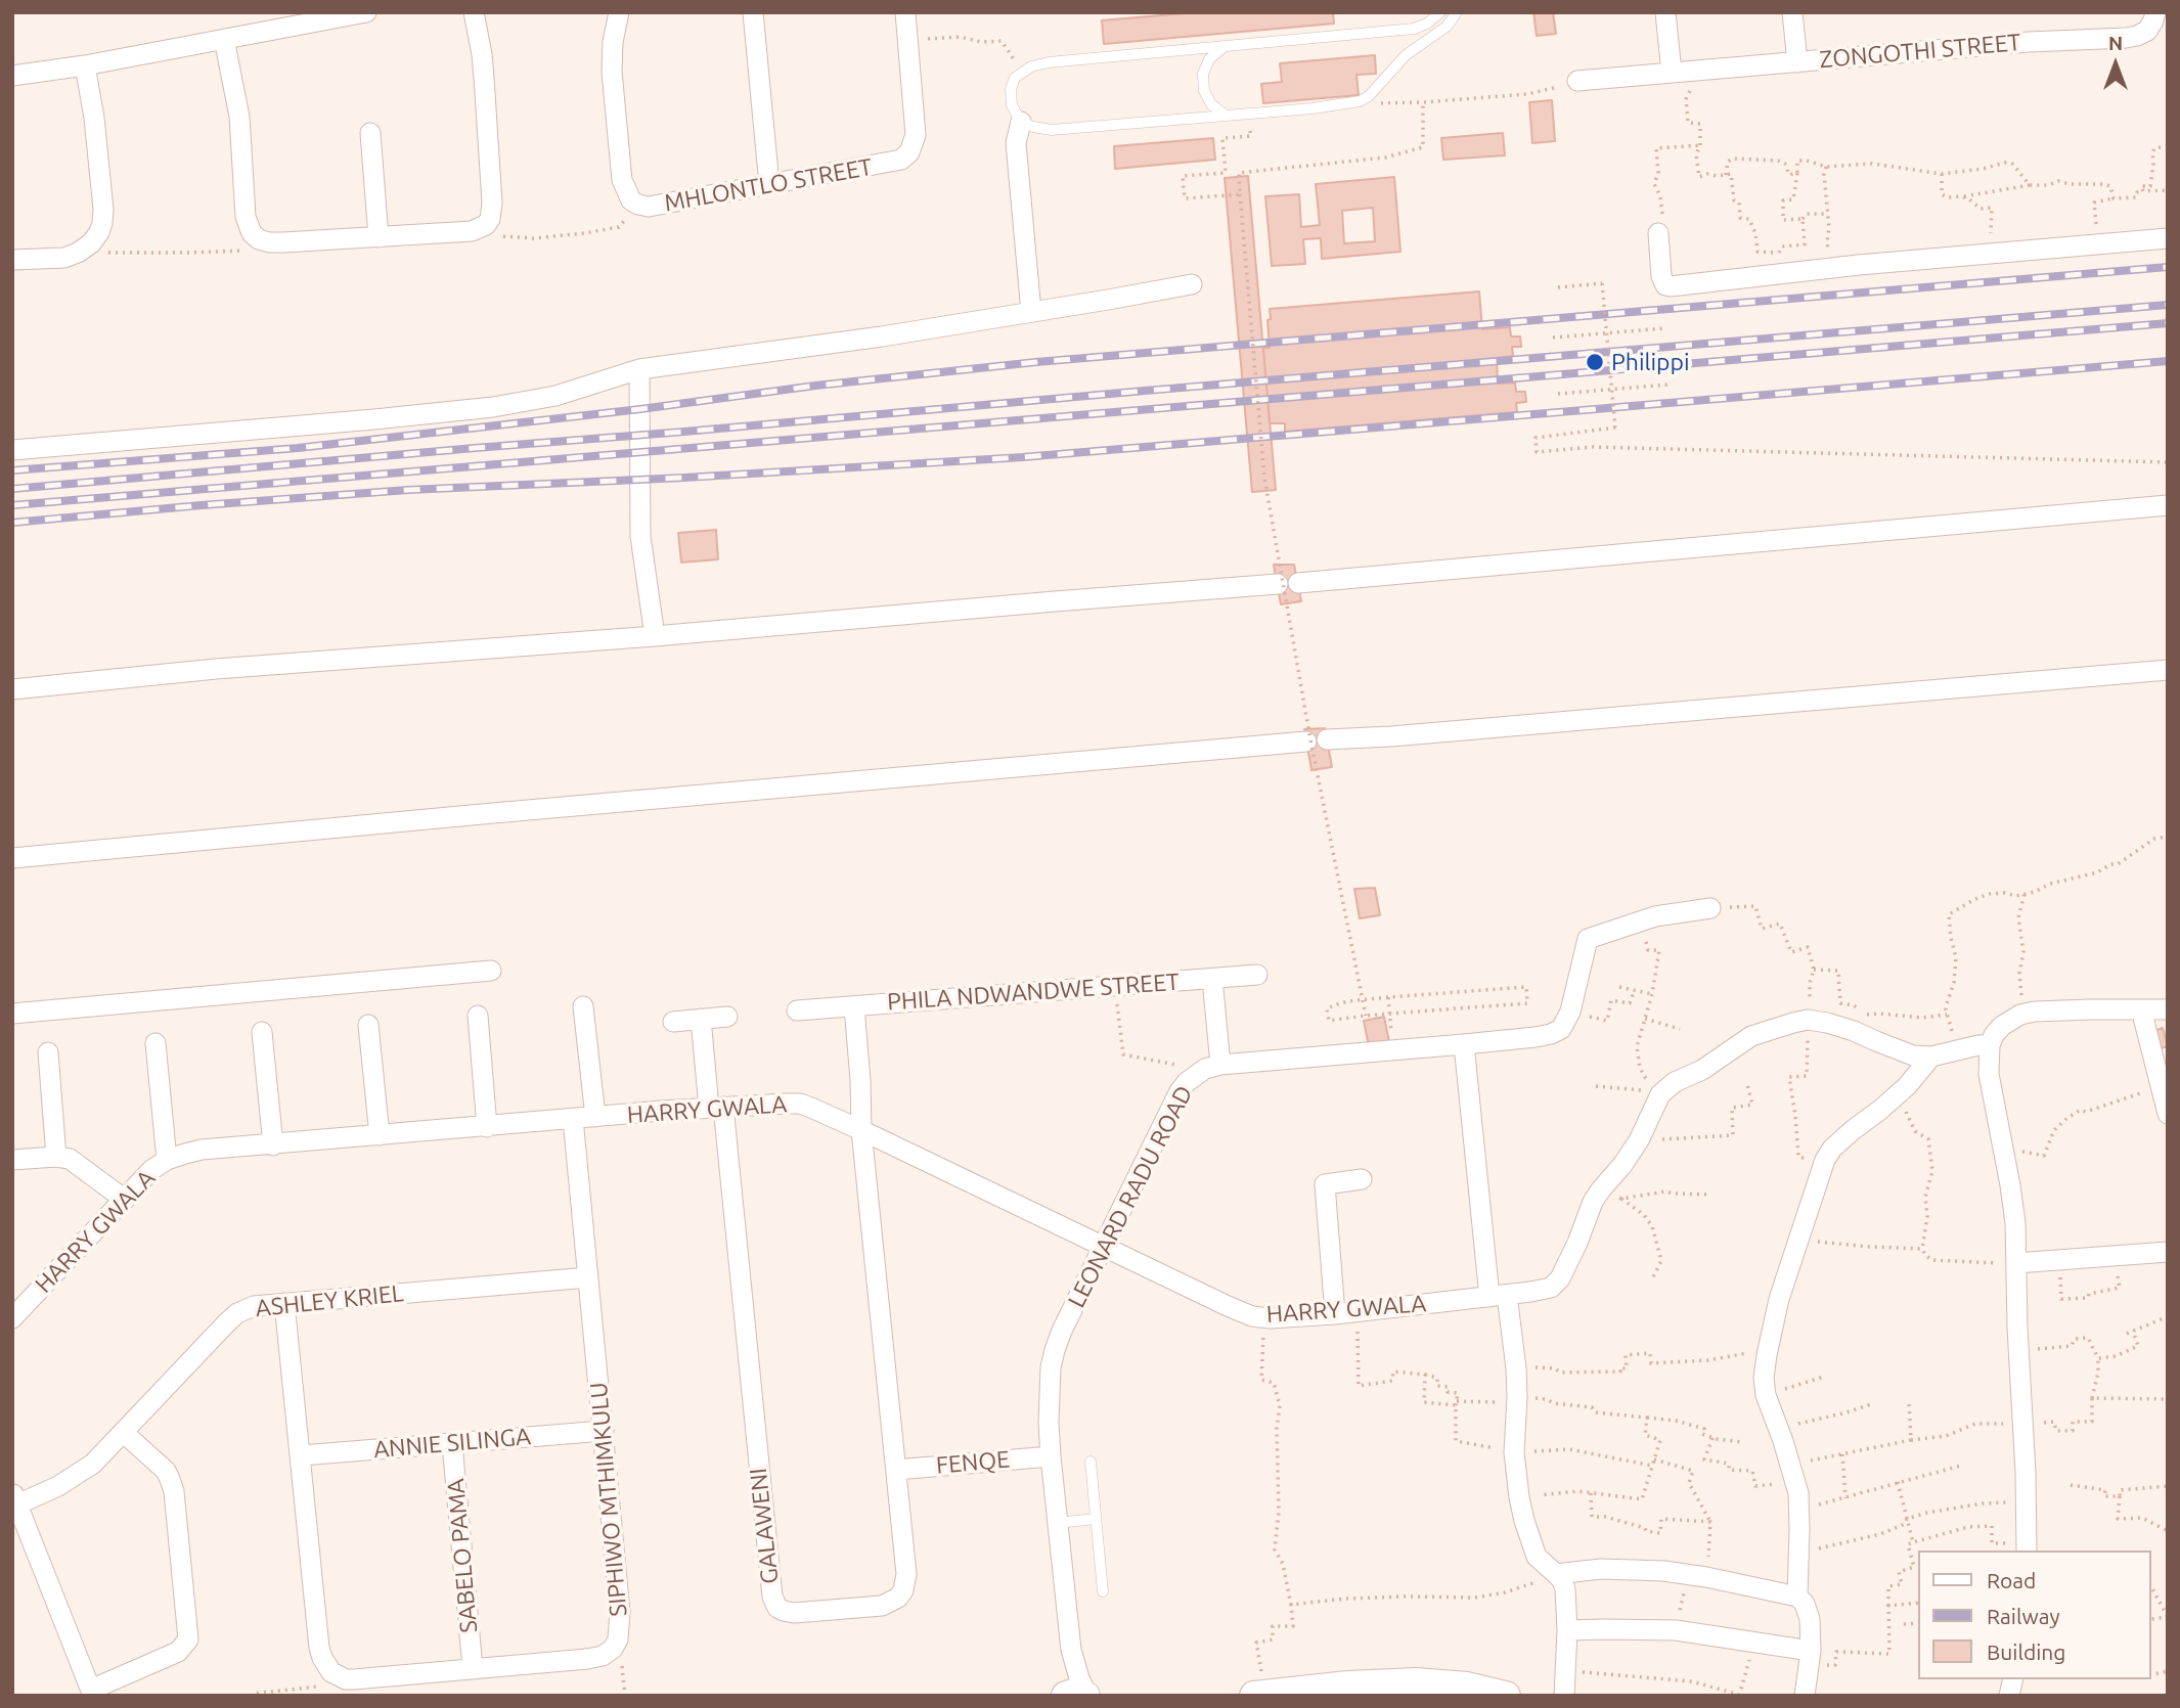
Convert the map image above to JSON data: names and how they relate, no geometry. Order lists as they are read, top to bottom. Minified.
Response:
{"streets":{"street":["ZONGOTHI STREET","MHLONTLO STREET","PHILA NDWANDWE STREET","HARRY GWALA","LEONARD RADU ROAD","ASHLEY KRIEL","ANNIE SILINGA","FENQE","SIPHIWO MTHIMKULU","GALAWENI","SABELO PAMA"]},"crossings":[["PHILA NDWANDWE STREET","HARRY GWALA"],["PHILA NDWANDWE STREET","LEONARD RADU ROAD"],["PHILA NDWANDWE STREET","GALAWENI"],["HARRY GWALA","LEONARD RADU ROAD"],["HARRY GWALA","SIPHIWO MTHIMKULU"],["HARRY GWALA","GALAWENI"],["LEONARD RADU ROAD","FENQE"],["ASHLEY KRIEL","SIPHIWO MTHIMKULU"],["ANNIE SILINGA","SIPHIWO MTHIMKULU"],["ANNIE SILINGA","SABELO PAMA"],["FENQE","GALAWENI"],["SIPHIWO MTHIMKULU","SABELO PAMA"]],"places":["Philippi"],"legend":["Road","Railway","Building"],"north":"top"}
